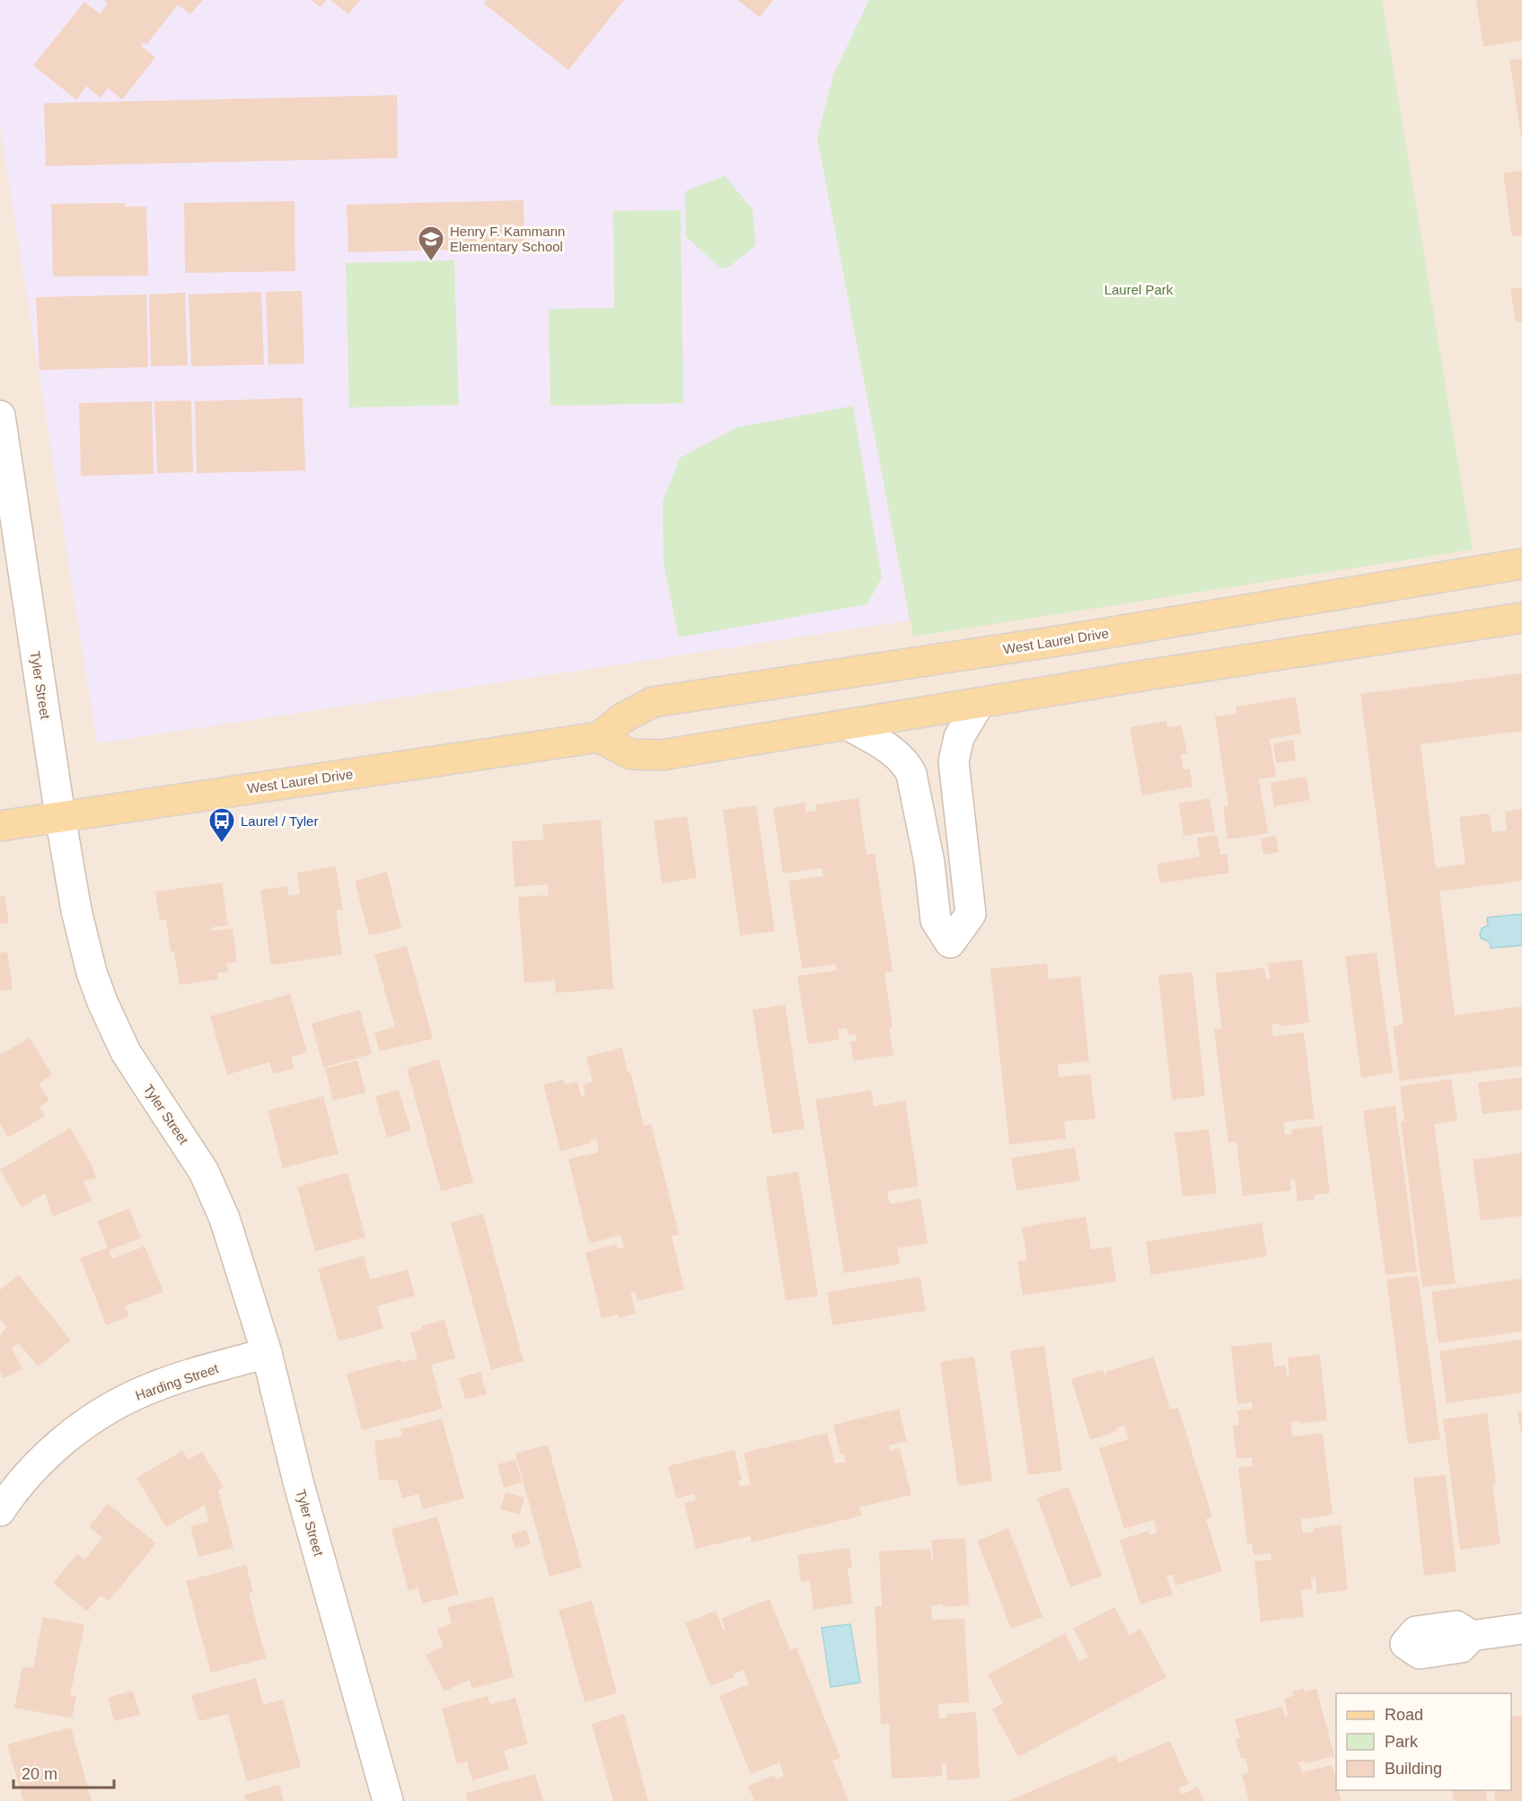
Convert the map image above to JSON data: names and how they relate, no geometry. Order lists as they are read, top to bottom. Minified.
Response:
{"streets":{"main road":["West Laurel Drive"],"street":["Tyler Street","Harding Street"]},"crossings":[["West Laurel Drive","Tyler Street"],["Tyler Street","Harding Street"]],"parks":["Laurel Park"],"places":{"school or university":["Henry F. Kammann Elementary School"],"bus stop":["Laurel / Tyler"]},"legend":["Road","Park","Building"],"scale_bar":"20 m"}
